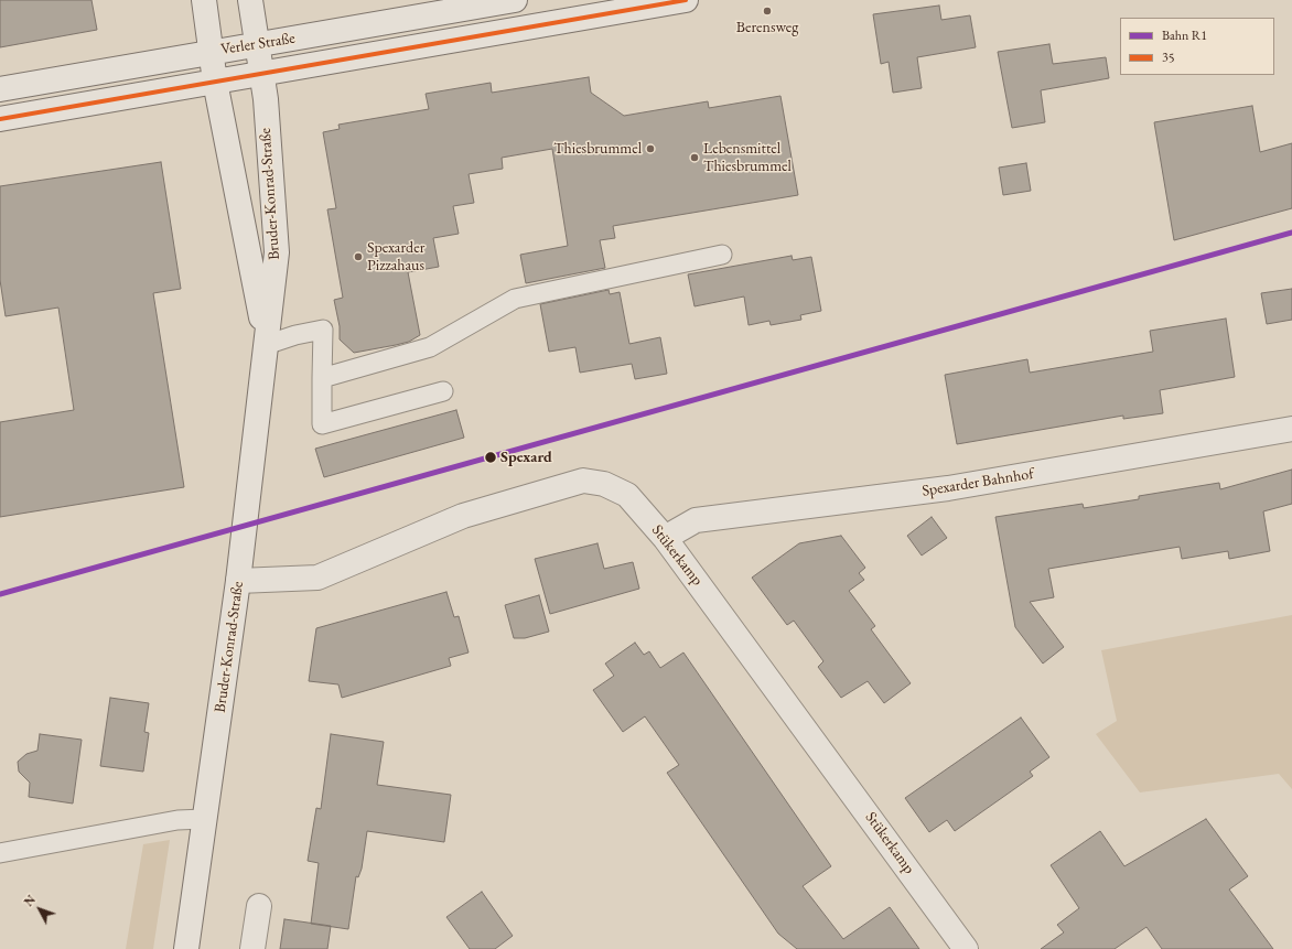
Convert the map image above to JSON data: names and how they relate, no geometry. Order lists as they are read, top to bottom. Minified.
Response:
{"streets":{"street":["Verler Straße","Bruder-Konrad-Straße","Spexarder Bahnhof","Stükerkamp"]},"crossings":[["Verler Straße","Bruder-Konrad-Straße"],["Bruder-Konrad-Straße","Stükerkamp"],["Spexarder Bahnhof","Stükerkamp"]],"places":["Berensweg","Thiesbrummel","Lebensmittel Thiesbrummel","Spexarder Pizzahaus","Spexard"],"lines":["transit line 35","rail line R1"],"legend":["Bahn R1","35"],"north":"top left"}
